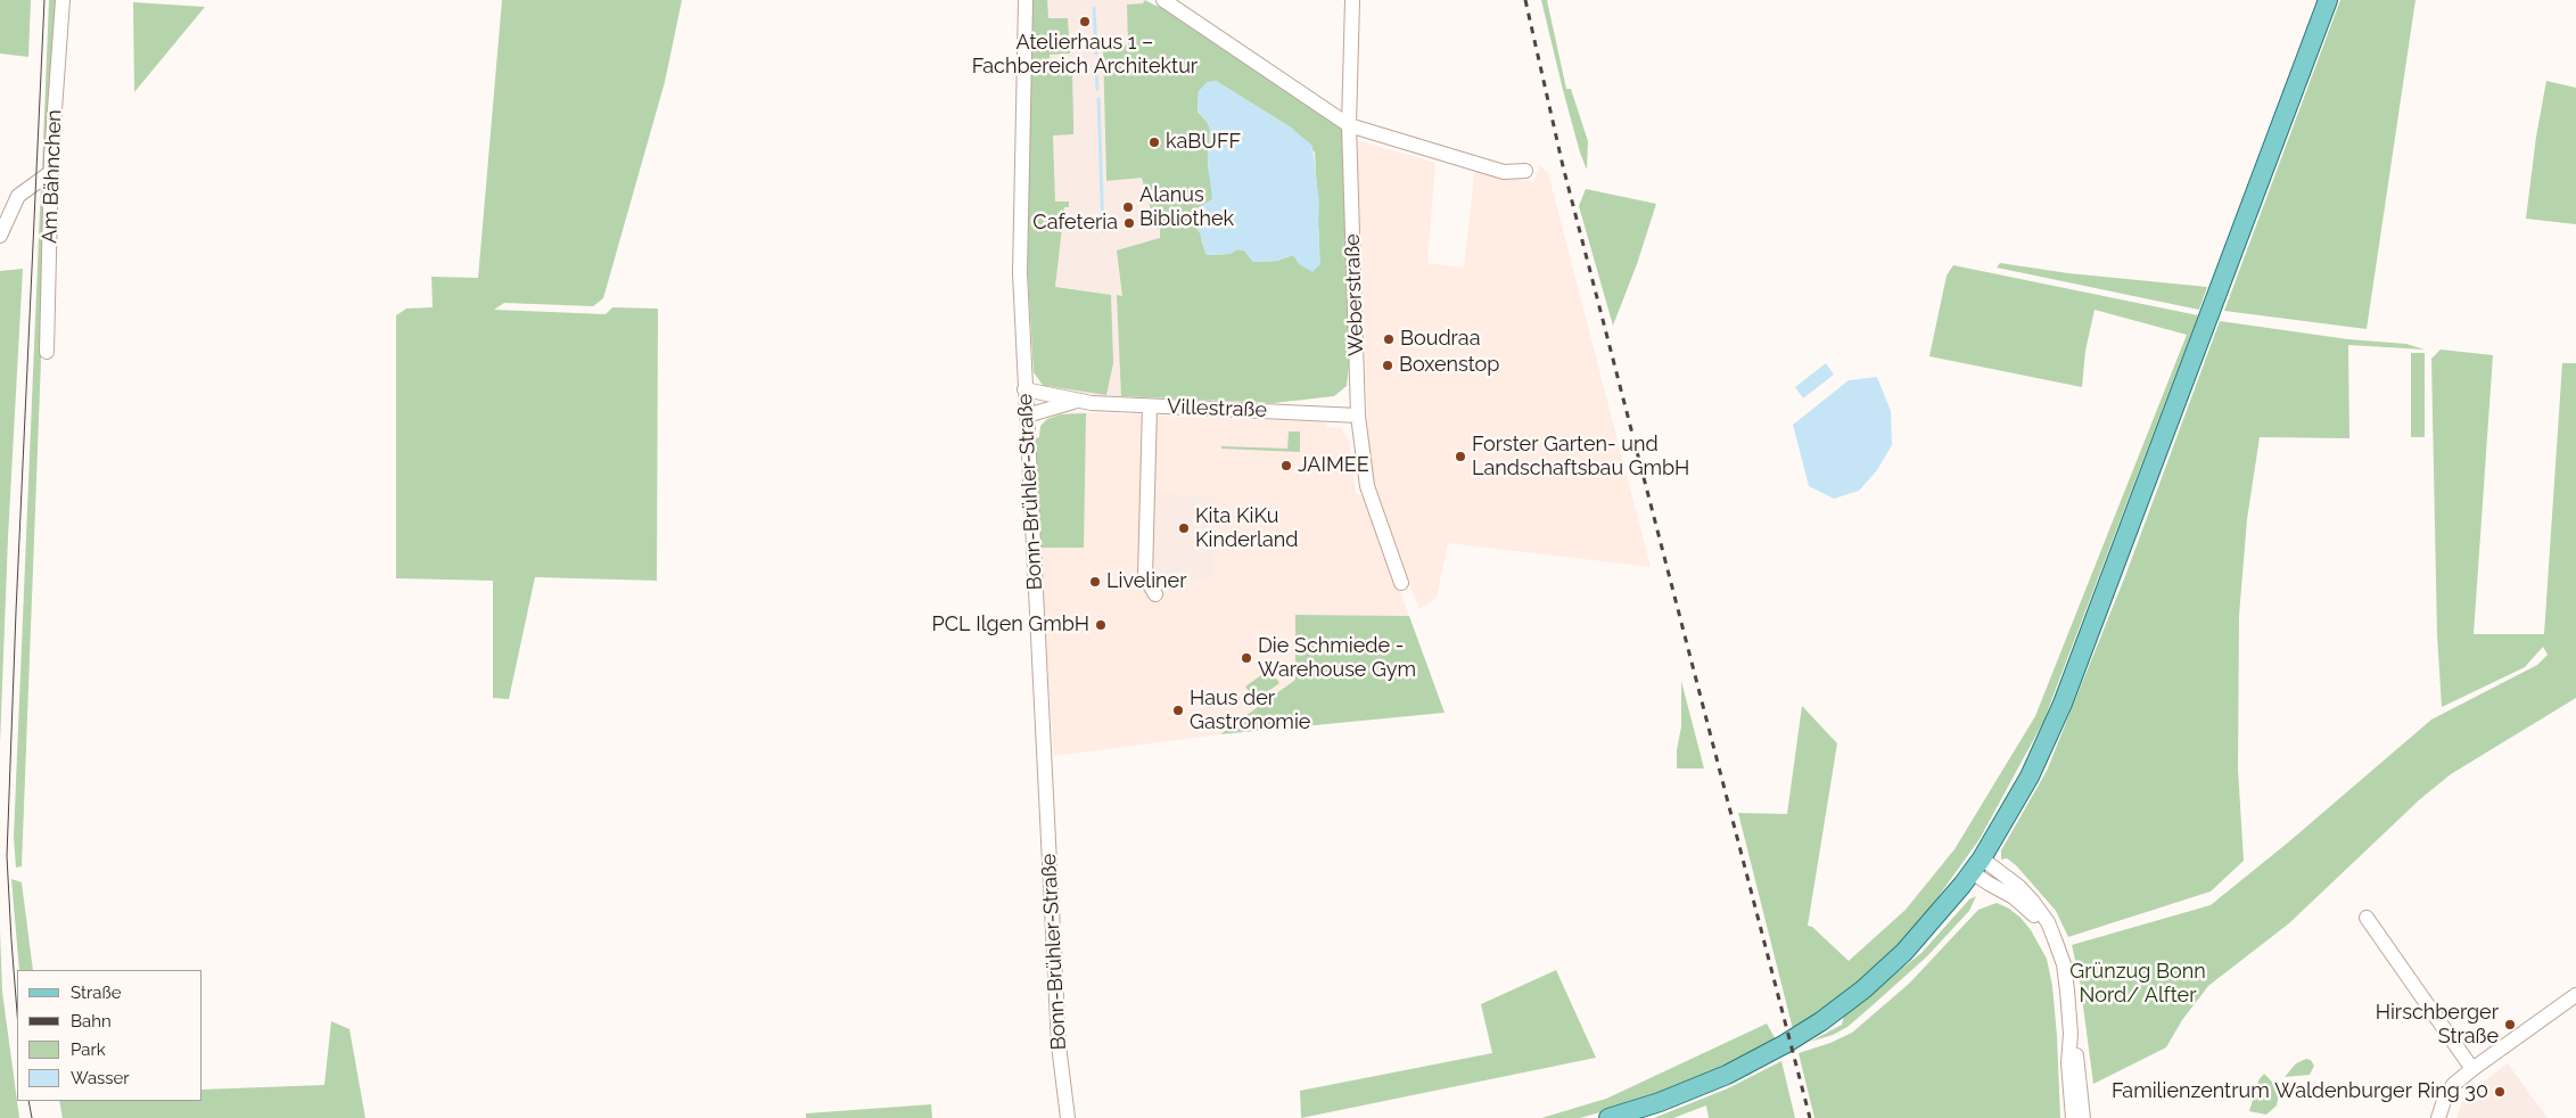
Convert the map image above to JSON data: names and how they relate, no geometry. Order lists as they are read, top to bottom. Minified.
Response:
{"streets":{"street":["Am Bähnchen","Weberstraße","Villestraße","Bonn-Brühler-Straße"]},"crossings":[["Weberstraße","Villestraße"],["Villestraße","Bonn-Brühler-Straße"]],"parks":["Grünzug Bonn Nord/ Alfter"],"places":["Atelierhaus 1 – Fachbereich Architektur","kaBUFF","Alanus Bibliothek","Cafeteria","Boudraa","Boxenstop","Forster Garten- und Landschaftsbau GmbH","JAIMEE","Kita KiKu Kinderland","Liveliner","PCL Ilgen GmbH","Die Schmiede - Warehouse Gym","Haus der Gastronomie","Hirschberger Straße","Familienzentrum Waldenburger Ring 30"],"legend":["Straße","Bahn","Park","Wasser"]}
